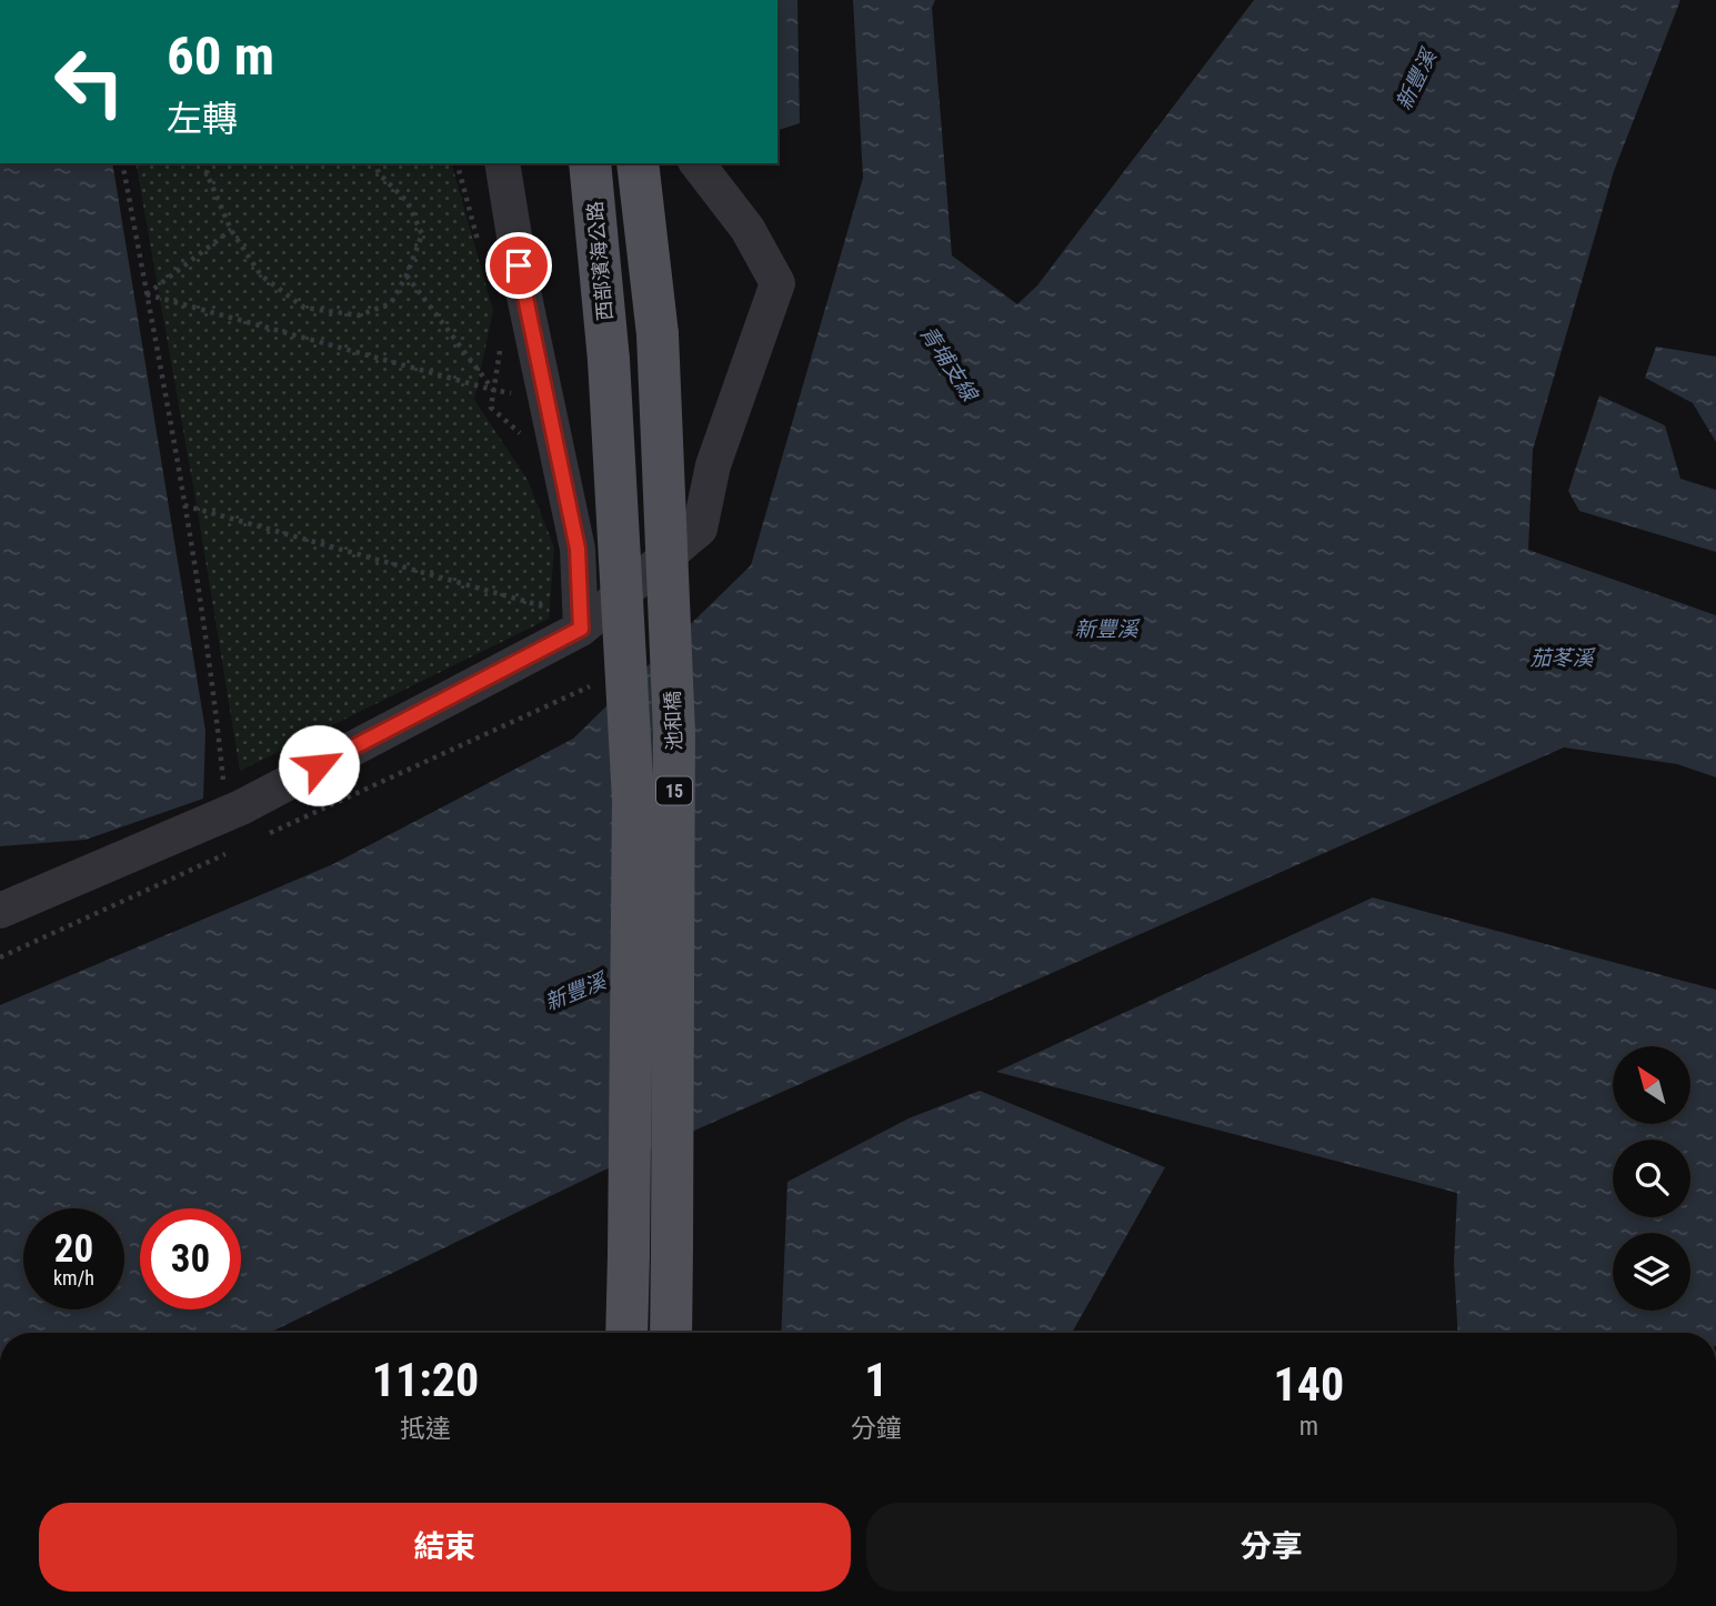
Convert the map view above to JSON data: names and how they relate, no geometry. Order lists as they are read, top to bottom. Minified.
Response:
{"streets":{"main road":["西部濱海公路","池和橋","15"]},"water":["新豐溪","青埔支線","茄苳溪"],"north":"top left","page":{"turn":["60 m","左轉"],"speed":"20 km/h","limit":"30","eta":["11:20","抵達","1","分鐘","140","m"],"buttons":["結束","分享"]}}
